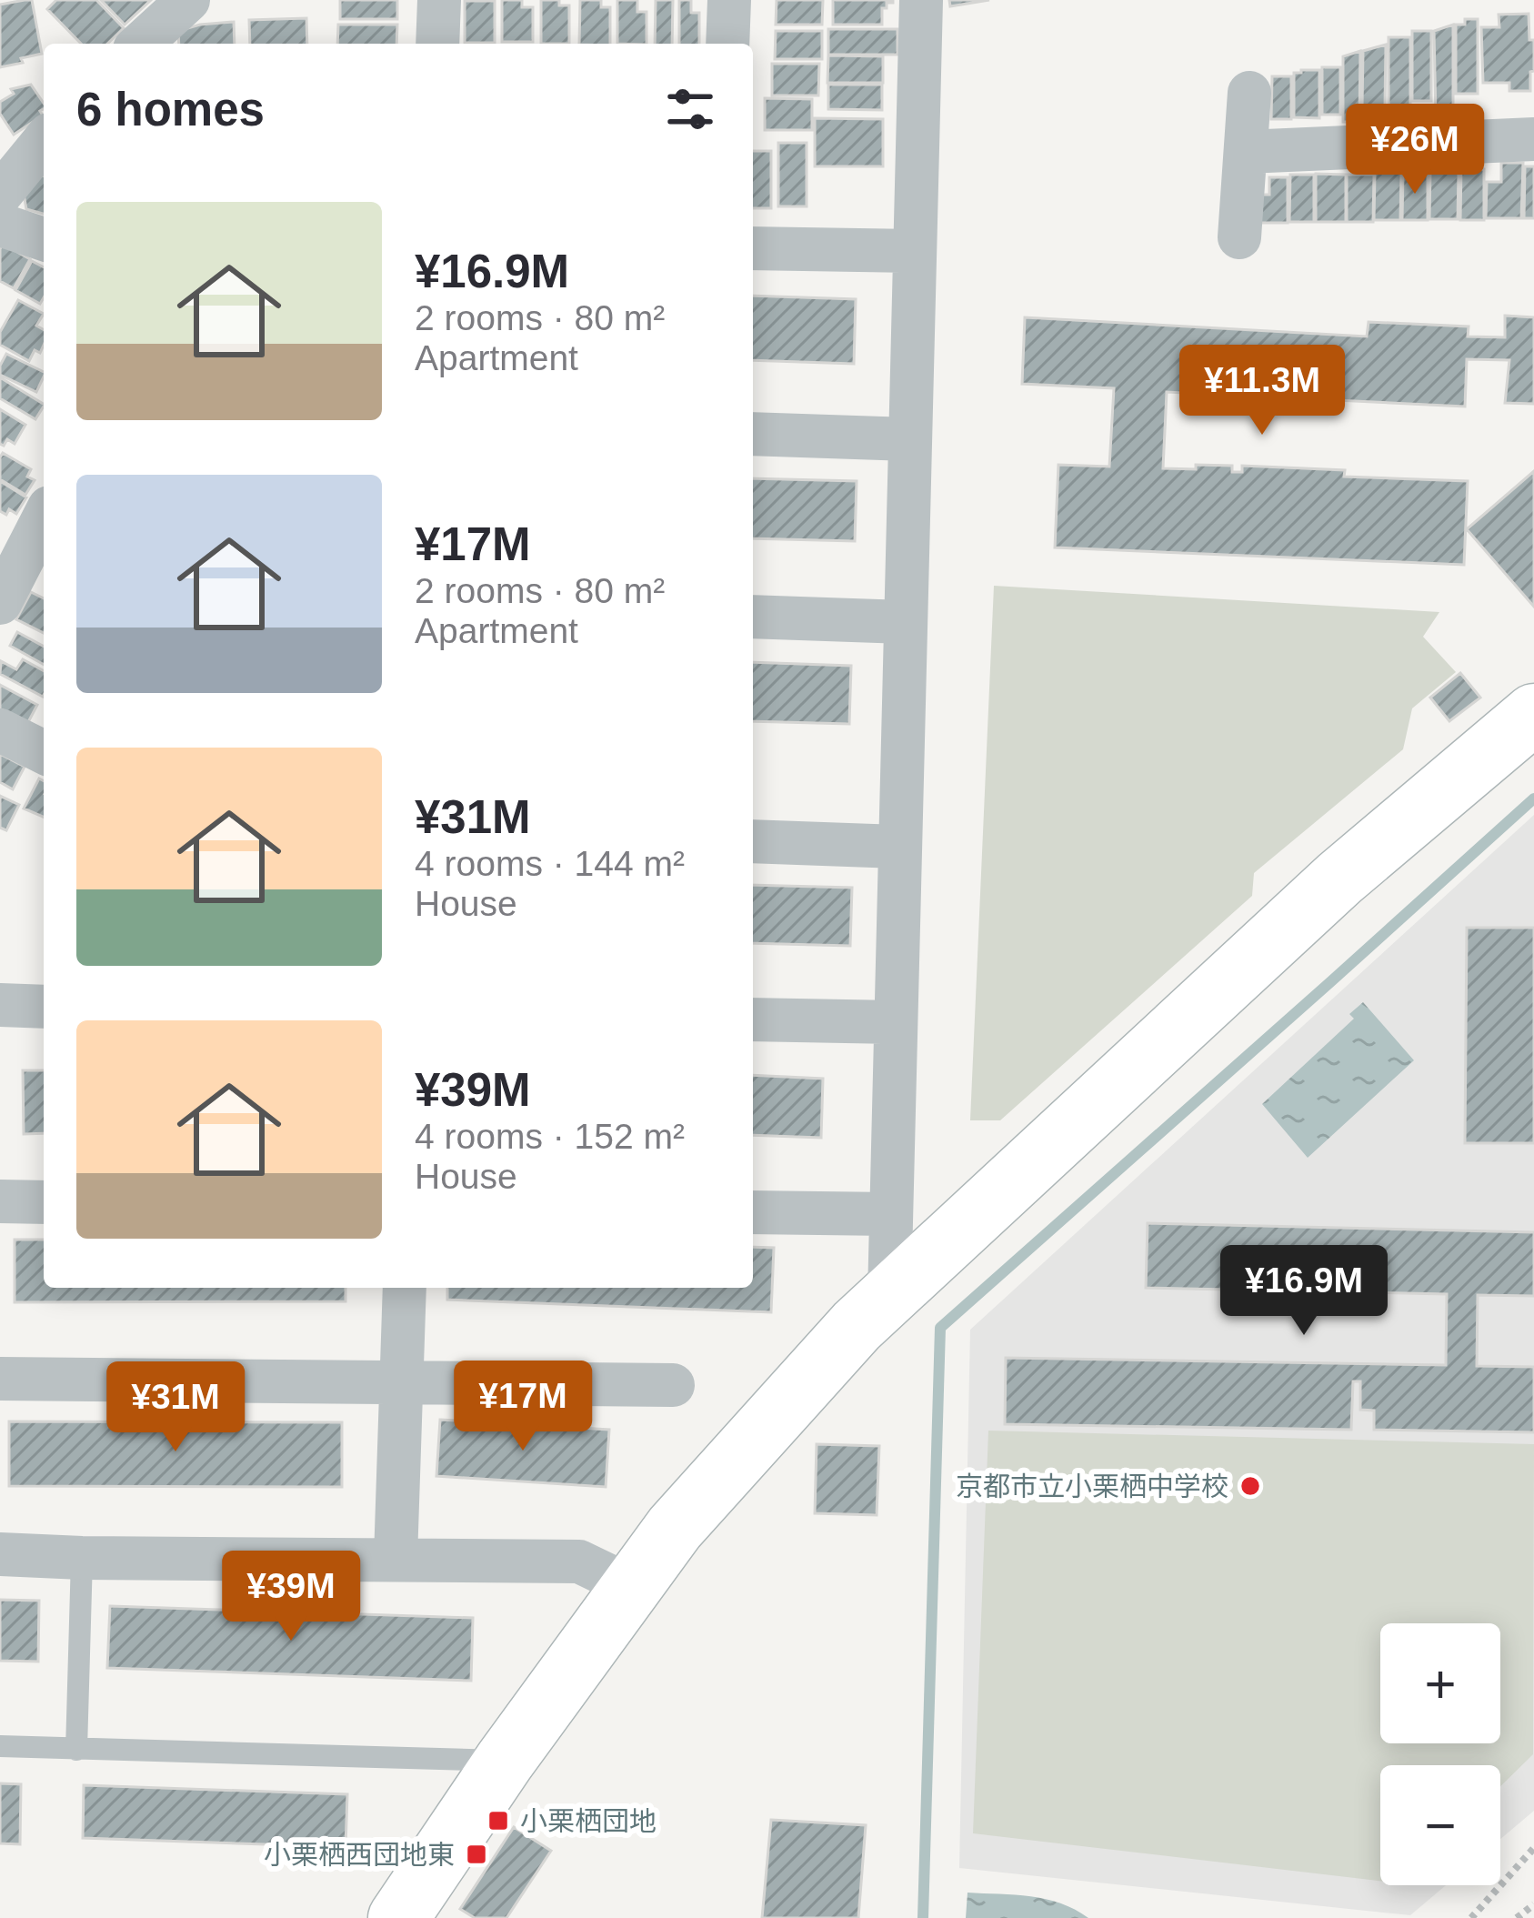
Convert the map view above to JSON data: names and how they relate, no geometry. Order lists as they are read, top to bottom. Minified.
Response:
{"places":{"other":["京都市立小栗栖中学校"],"transit":["小栗栖団地","小栗栖西団地東"]},"page":{"heading":"6 homes","price":["¥26M","¥11.3M","¥16.9M","¥17M","¥31M","¥39M"],"list":[{"name":"¥16.9M","note":"2 rooms · 80 m² · Apartment"},{"name":"¥17M","note":"2 rooms · 80 m² · Apartment"},{"name":"¥31M","note":"4 rooms · 144 m² · House"},{"name":"¥39M","note":"4 rooms · 152 m² · House"}],"map_buttons":["+","−"]}}
